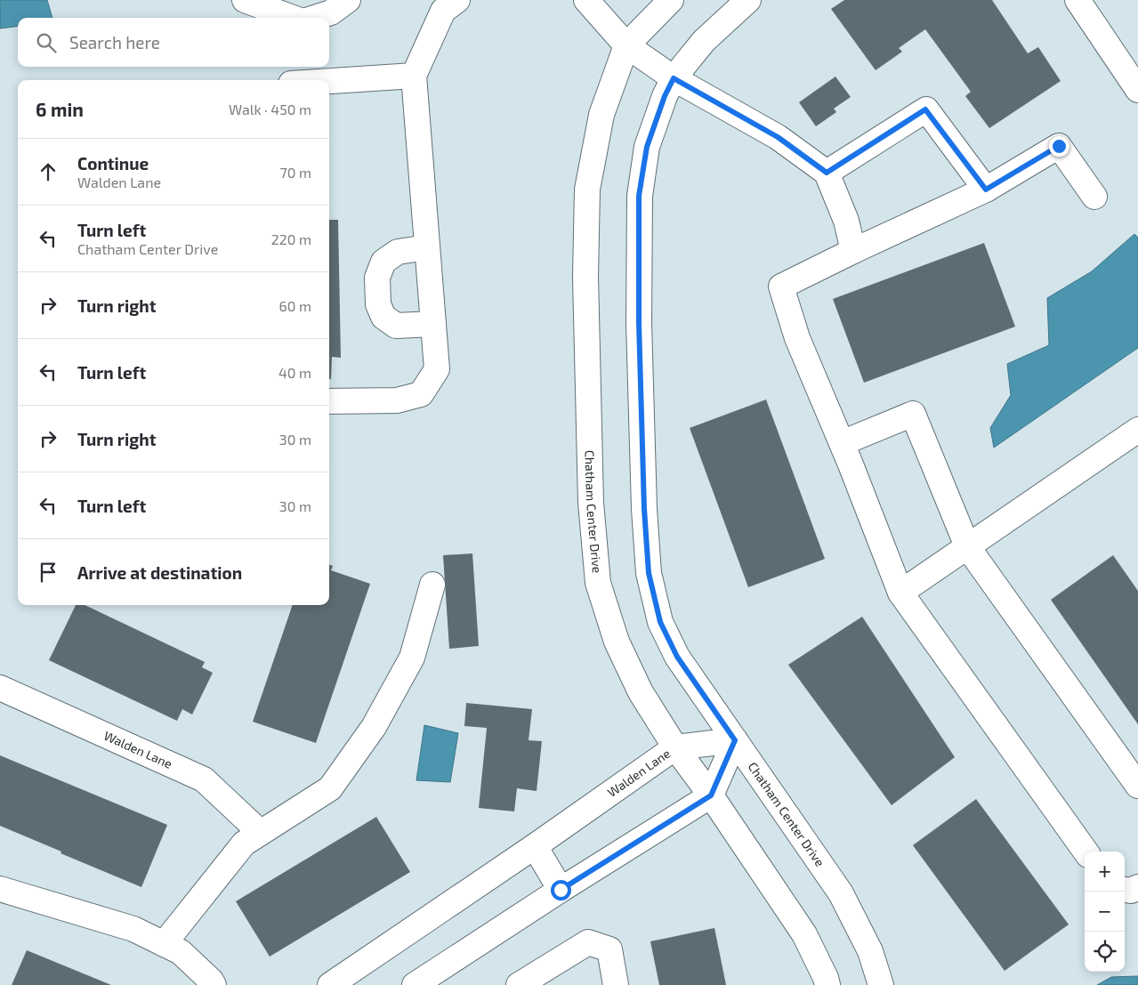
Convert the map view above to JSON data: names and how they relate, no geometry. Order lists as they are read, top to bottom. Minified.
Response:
{"streets":{"street":["Chatham Center Drive","Walden Lane"]},"crossings":[["Chatham Center Drive","Walden Lane"]],"page":{"search":"Search here","heading":["6 min","Walk · 450 m"],"list":[["Continue","Walden Lane","70 m"],["Turn left","Chatham Center Drive","220 m"],["Turn right","60 m"],["Turn left","40 m"],["Turn right","30 m"],["Turn left","30 m"],"Arrive at destination"],"map_buttons":["+","−"]}}
